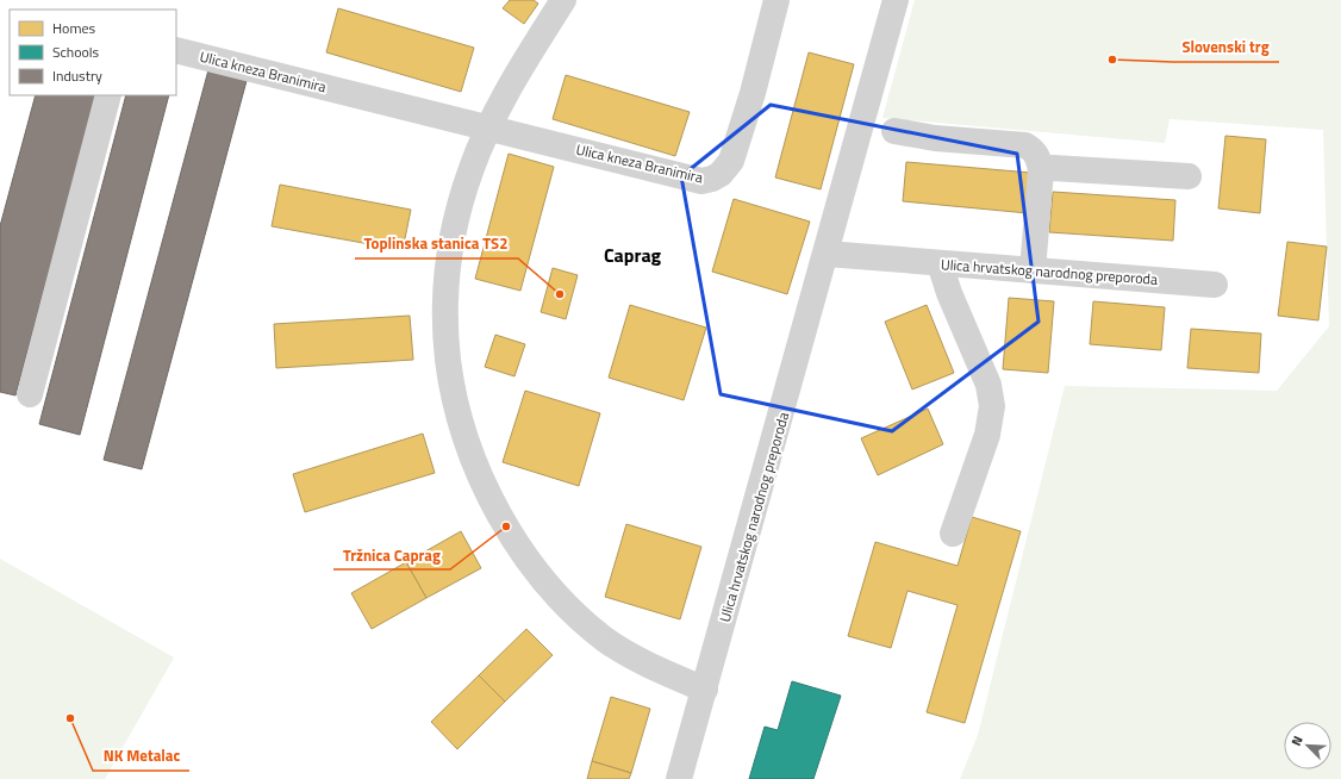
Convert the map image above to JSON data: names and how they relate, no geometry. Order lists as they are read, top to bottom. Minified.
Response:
{"streets":{"street":["Ulica kneza Branimira","Ulica hrvatskog narodnog preporoda"]},"districts":["Caprag"],"places":["Slovenski trg","Toplinska stanica TS2","Tržnica Caprag","NK Metalac"],"legend":["Homes","Schools","Industry"],"north":"top left"}
